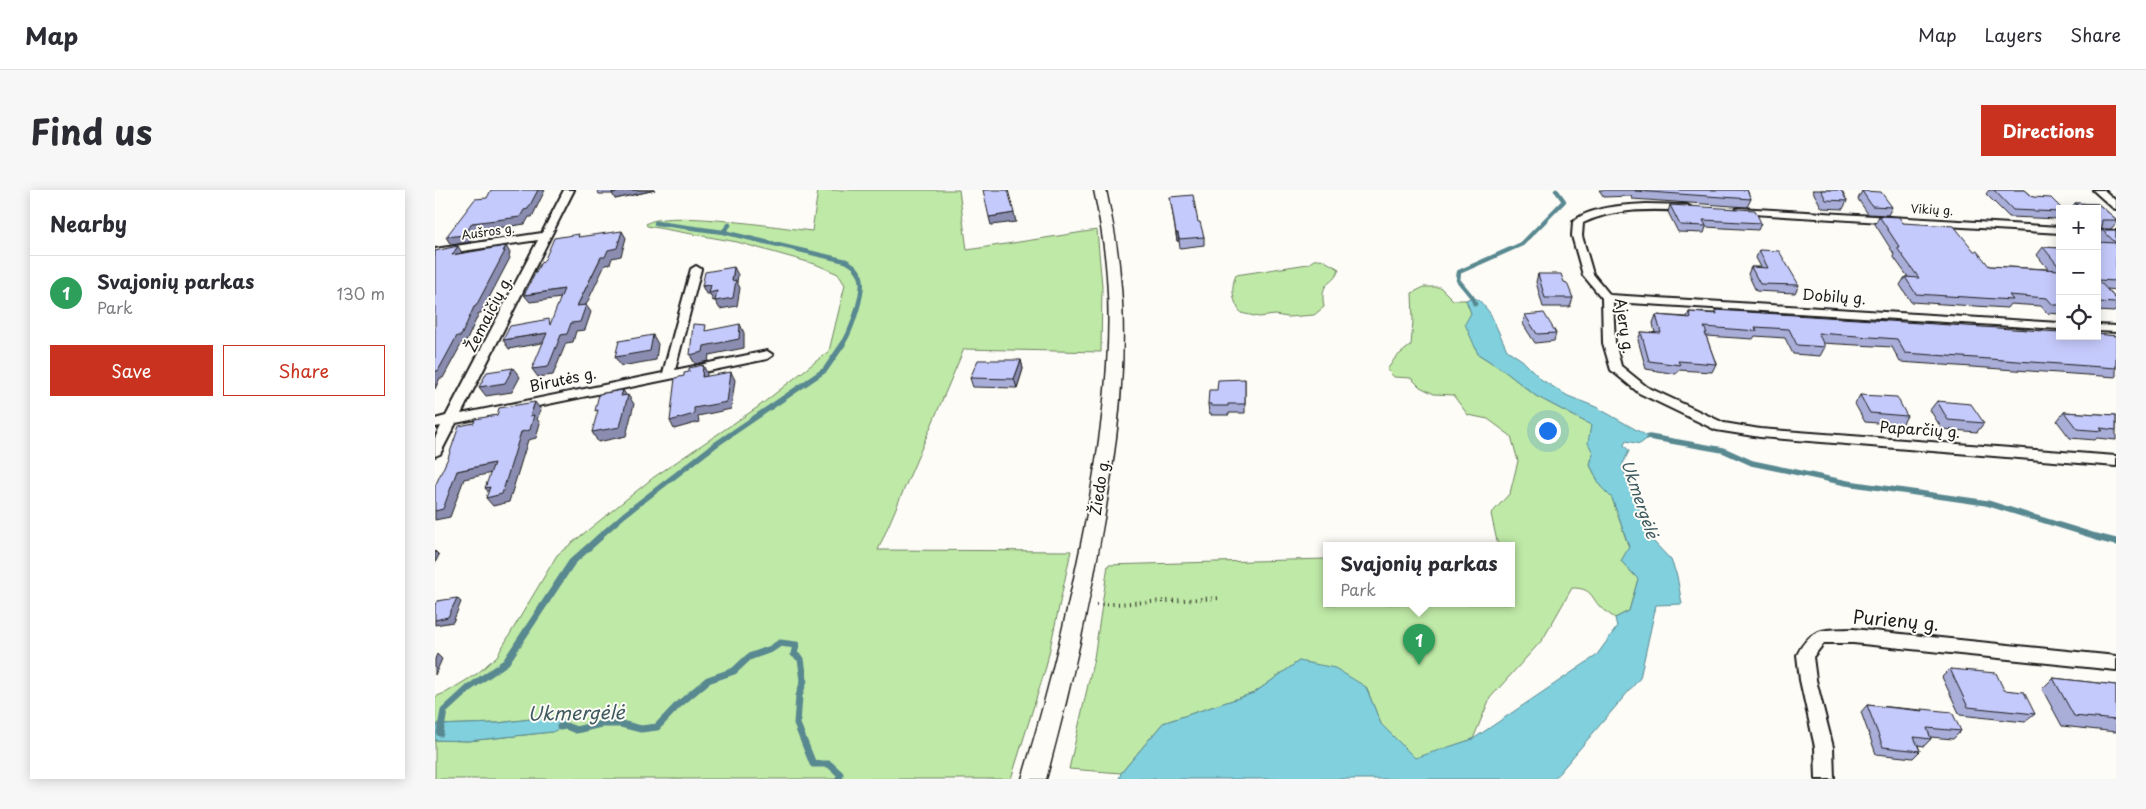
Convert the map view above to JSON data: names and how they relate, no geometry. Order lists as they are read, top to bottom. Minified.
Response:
{"streets":{"street":["Vikių g.","Aušros g.","Dobilų g.","Žemaičių g.","Ajerų g.","Birutės g.","Paparčių g.","Žiedo g.","Purienų g."]},"crossings":[["Aušros g.","Žemaičių g."],["Dobilų g.","Ajerų g."],["Žemaičių g.","Birutės g."],["Ajerų g.","Paparčių g."]],"water":["Ukmergėlė"],"page":{"header":"Map","nav":["Map","Layers","Share"],"title":"Find us","buttons":["Directions",["Save","Share"]],"heading":"Nearby","map_buttons":["+","−"],"list":[{"mark":"1","name":"Svajonių parkas","note":"Park","value":"130 m"}],"popup":["Svajonių parkas","Park"],"pins":"1"}}
